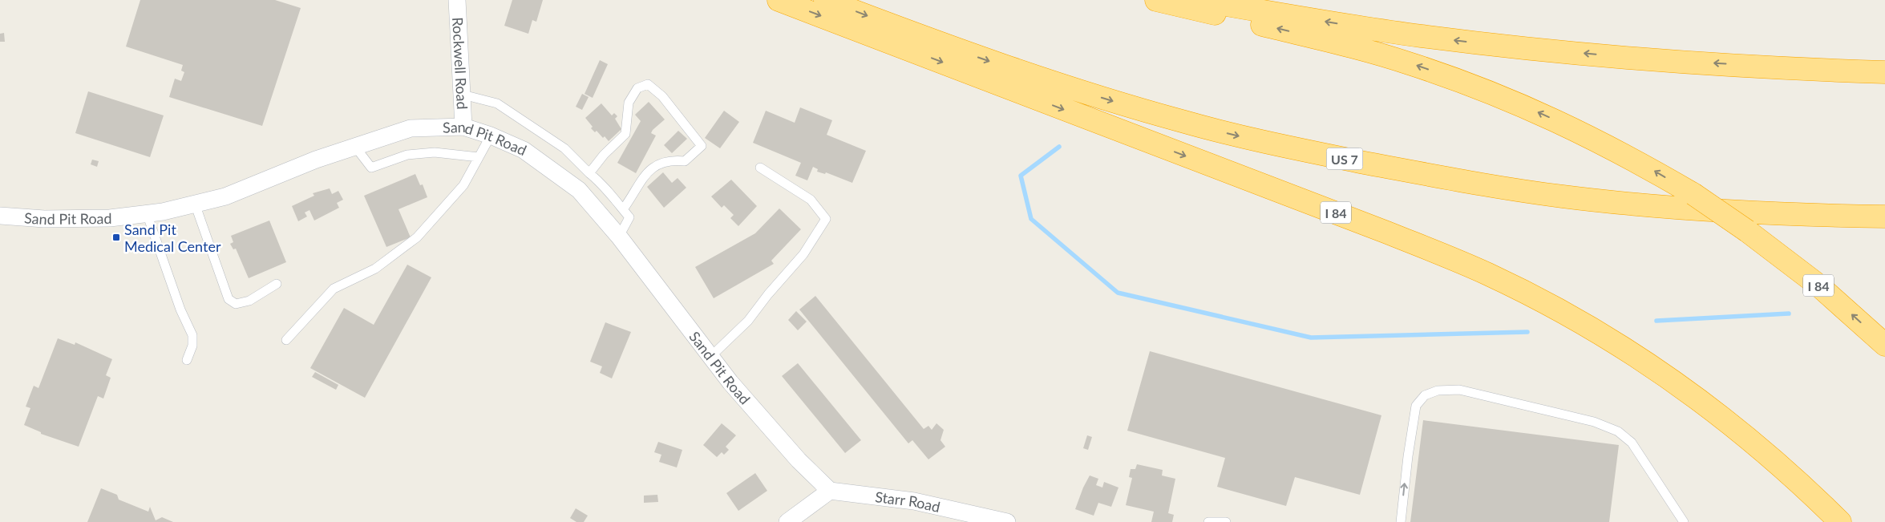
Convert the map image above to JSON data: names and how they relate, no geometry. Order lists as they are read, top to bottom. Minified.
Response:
{"streets":{"highway":["US 7","I 84"],"street":["Rockwell Road","Sand Pit Road","Starr Road"]},"crossings":[["Rockwell Road","Sand Pit Road"],["Sand Pit Road","Starr Road"]],"places":{"transit":["Sand Pit Medical Center"]}}
